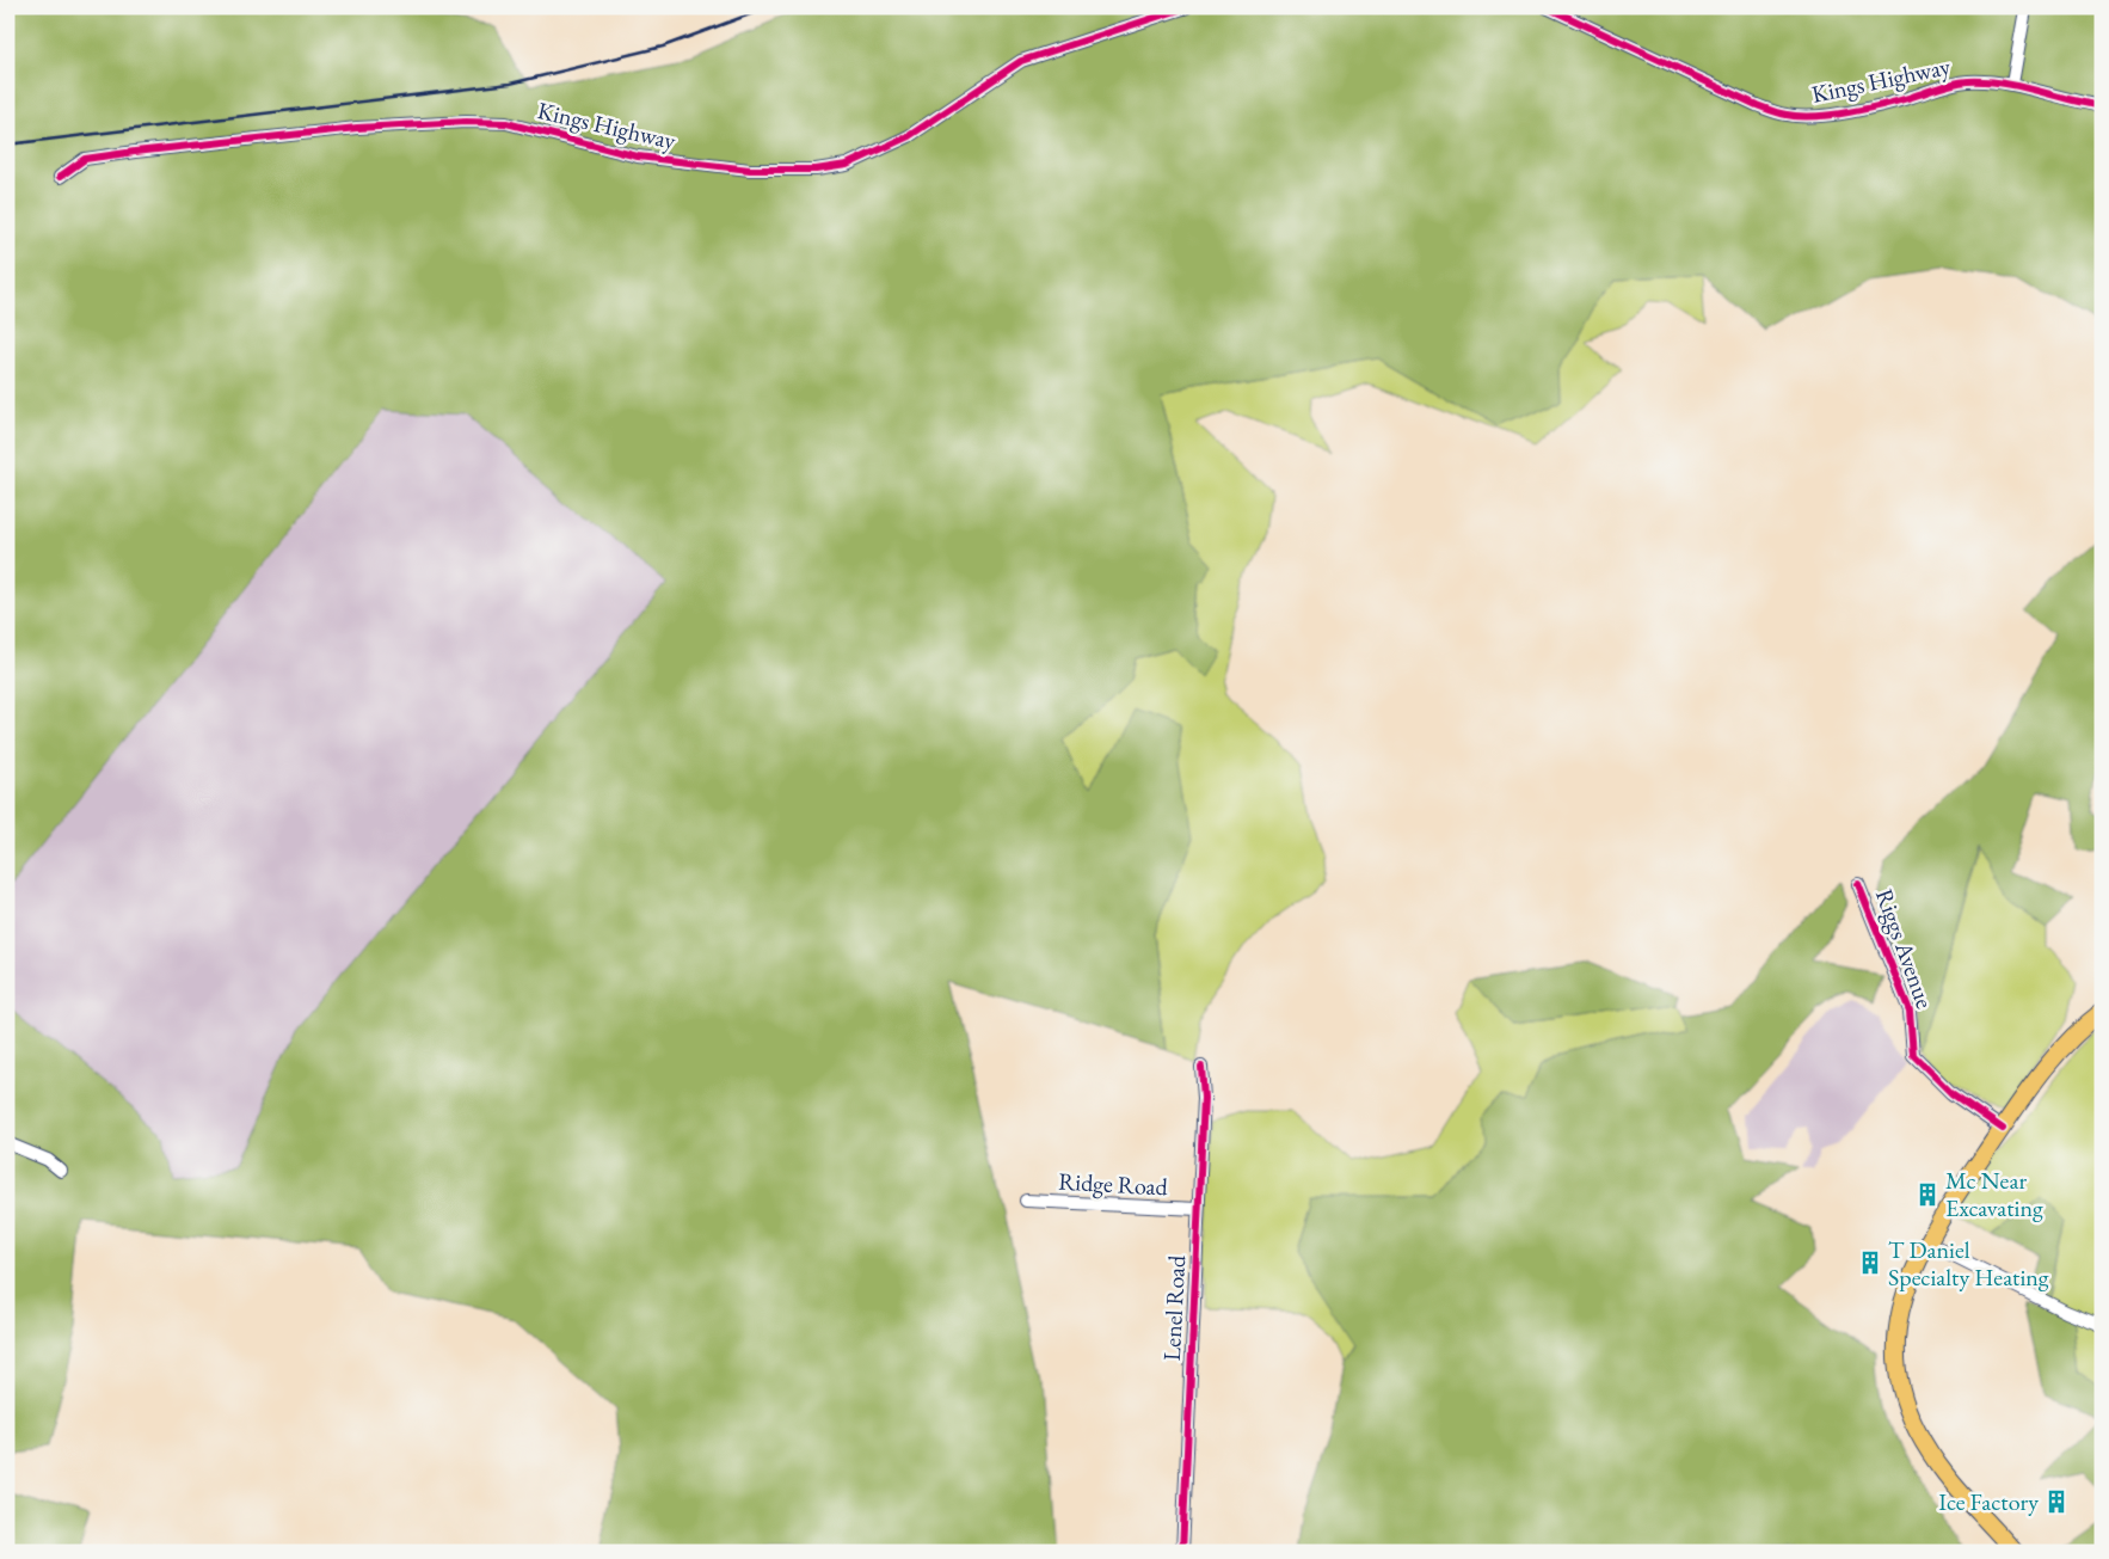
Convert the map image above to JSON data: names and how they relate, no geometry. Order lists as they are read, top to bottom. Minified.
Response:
{"streets":{"street":["Kings Highway","Riggs Avenue","Ridge Road","Lenel Road"]},"crossings":[["Ridge Road","Lenel Road"]],"places":{"building":["Mc Near Excavating","T Daniel Specialty Heating","Ice Factory"]}}
